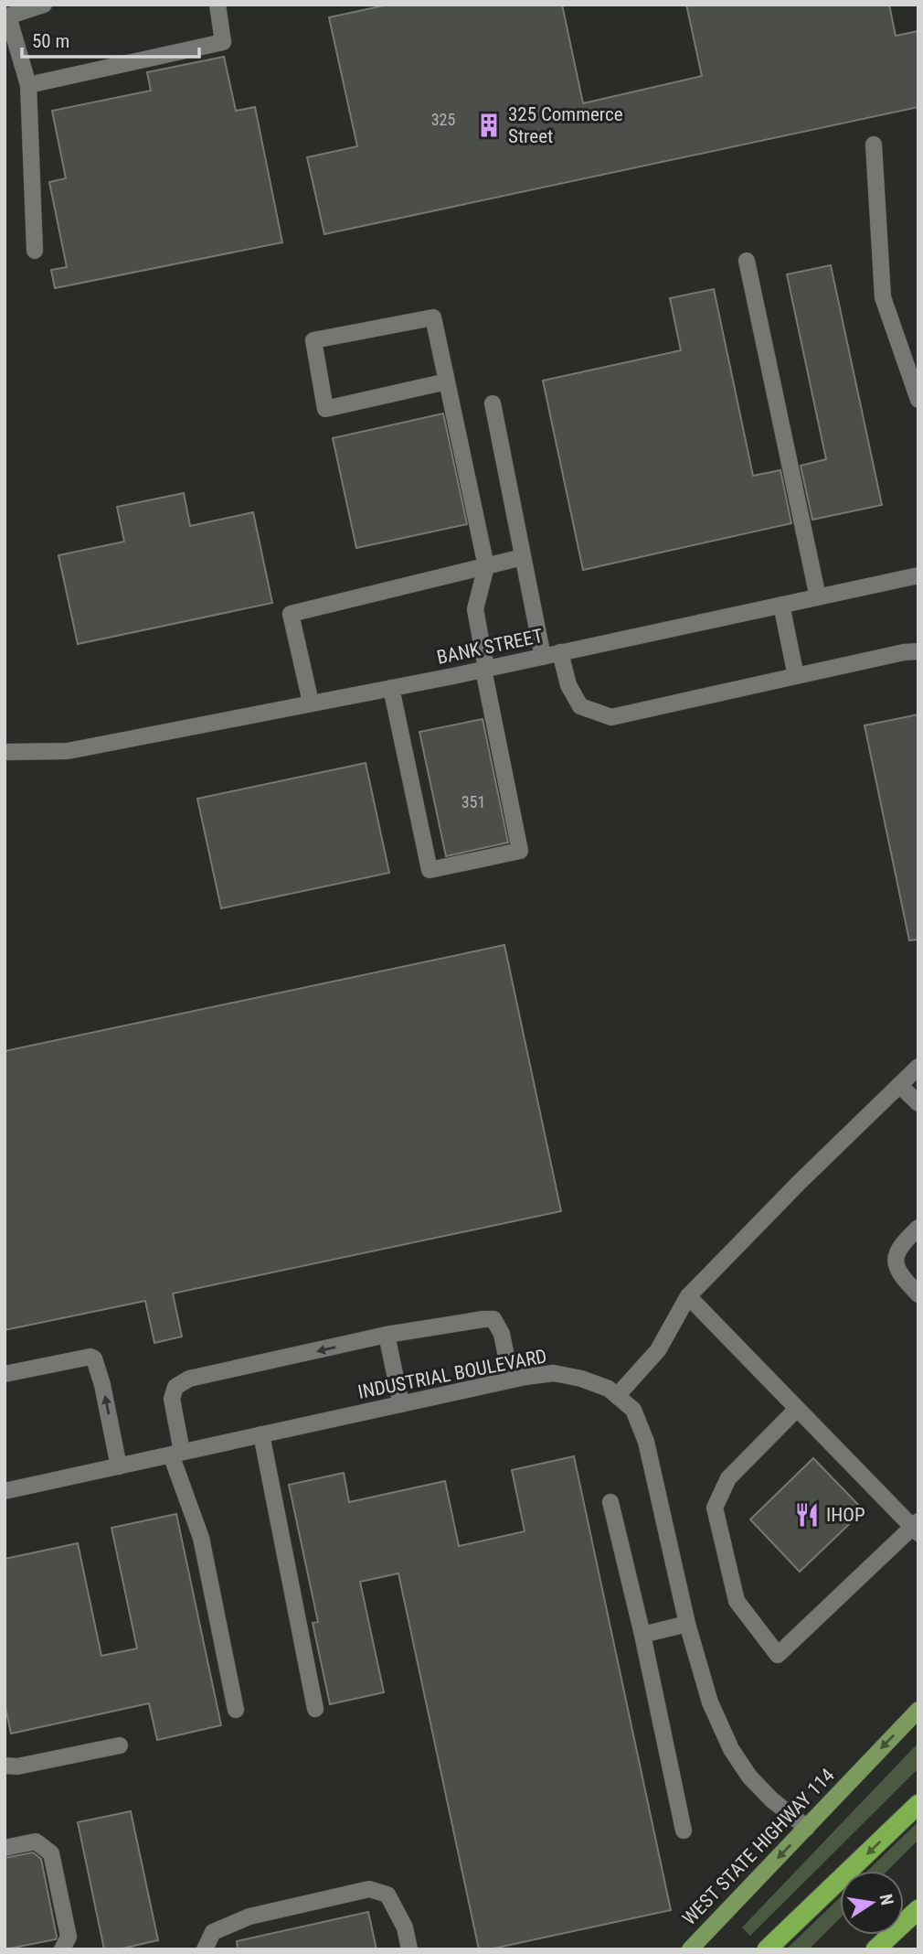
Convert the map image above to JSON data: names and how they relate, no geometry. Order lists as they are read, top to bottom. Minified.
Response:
{"streets":{"main road":["WEST STATE HIGHWAY 114"],"street":["BANK STREET","INDUSTRIAL BOULEVARD"]},"crossings":[["INDUSTRIAL BOULEVARD","WEST STATE HIGHWAY 114"]],"one_way":["WEST STATE HIGHWAY 114"],"places":{"building":["325 Commerce Street"],"restaurant":["IHOP"]},"house_numbers":["325","351"],"scale_bar":"50 m","north":"right"}
